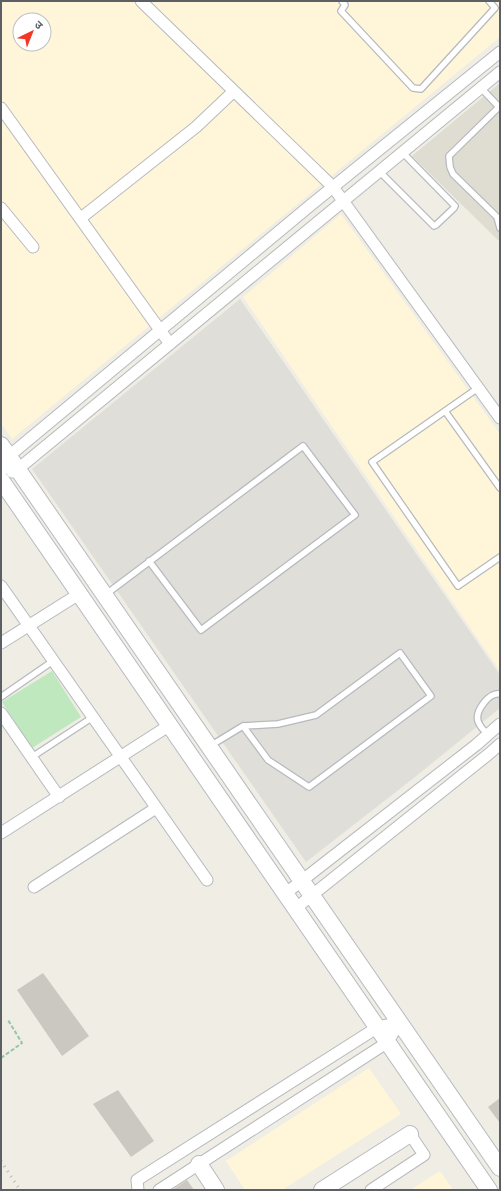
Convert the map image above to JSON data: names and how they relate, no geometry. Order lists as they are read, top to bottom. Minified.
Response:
{"north":"top right"}
